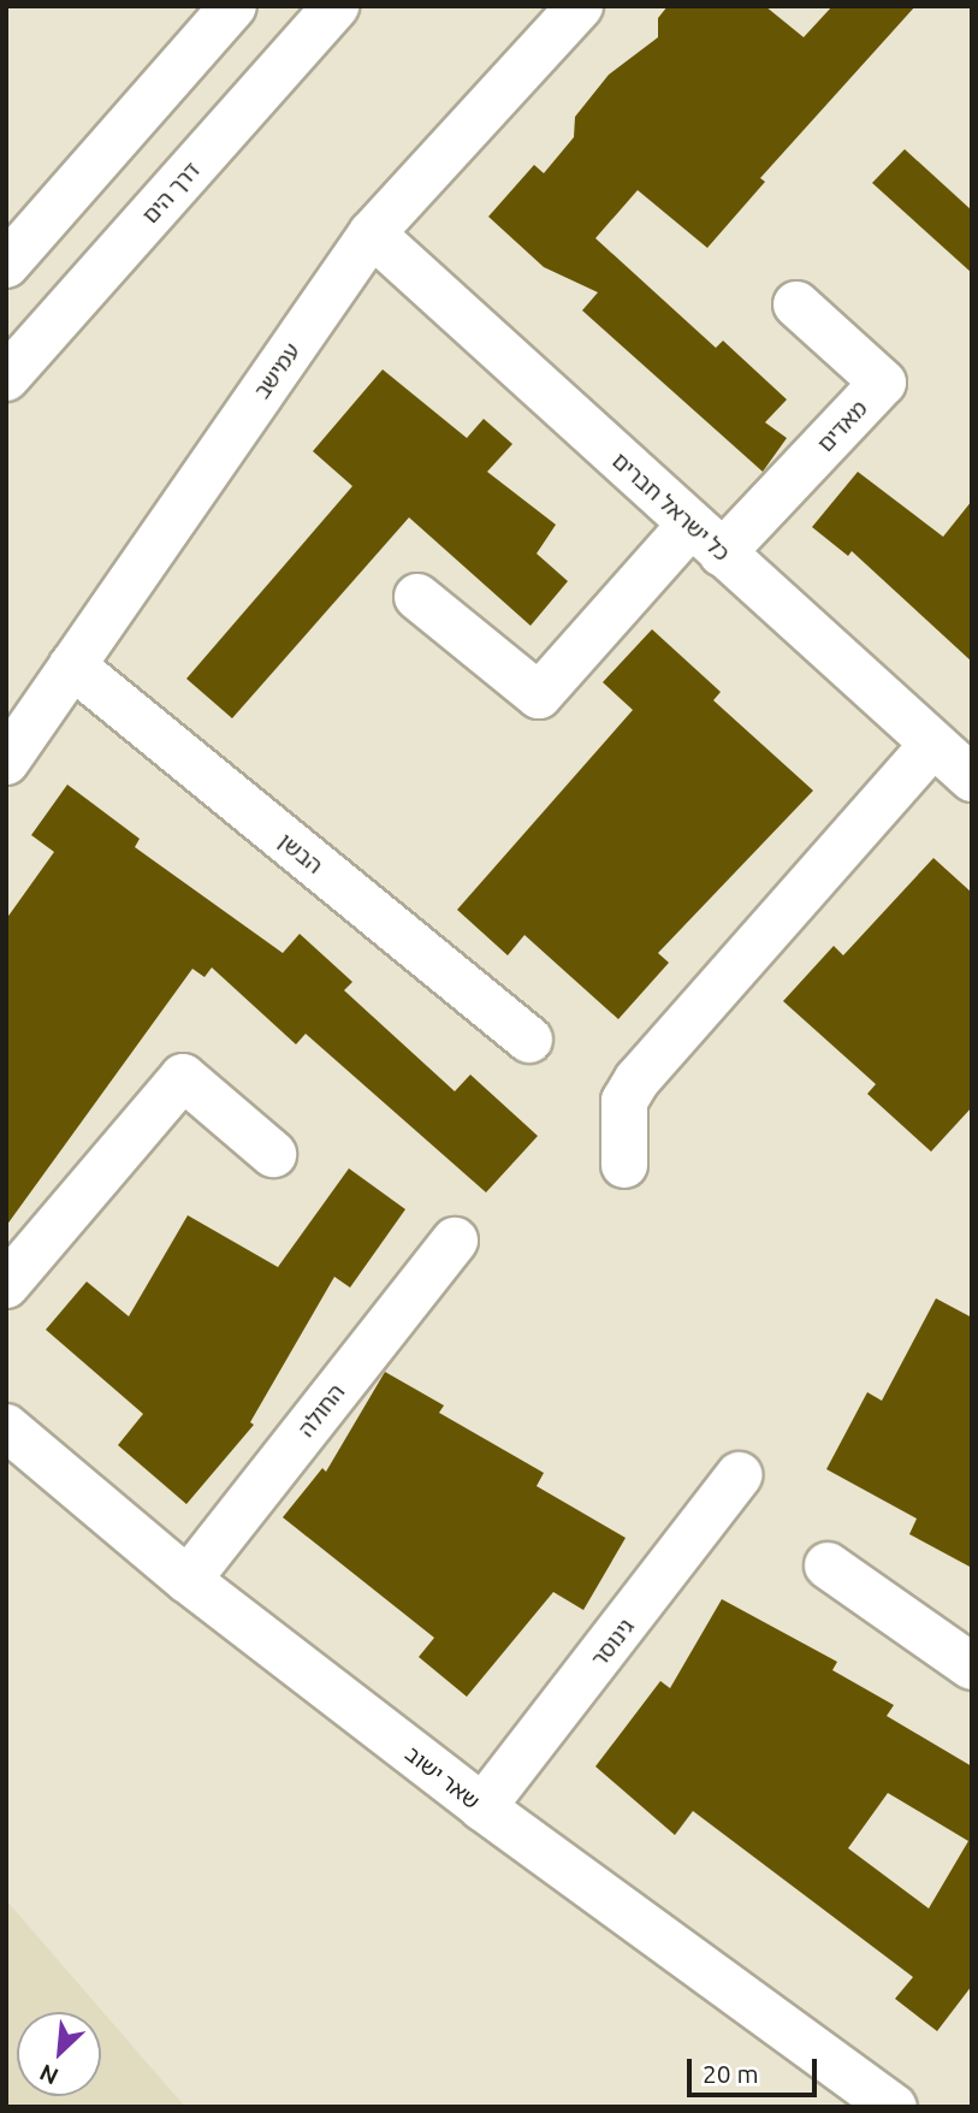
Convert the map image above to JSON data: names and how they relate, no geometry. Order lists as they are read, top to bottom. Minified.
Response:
{"streets":{"street":["דרך הים","עמישב","מאדים","כל ישראל חברים","הבשן","החולה","גינוסר","שאר ישוב"]},"crossings":[["עמישב","כל ישראל חברים"],["עמישב","הבשן"],["מאדים","כל ישראל חברים"],["החולה","שאר ישוב"],["גינוסר","שאר ישוב"]],"scale_bar":"20 m","north":"bottom left"}
